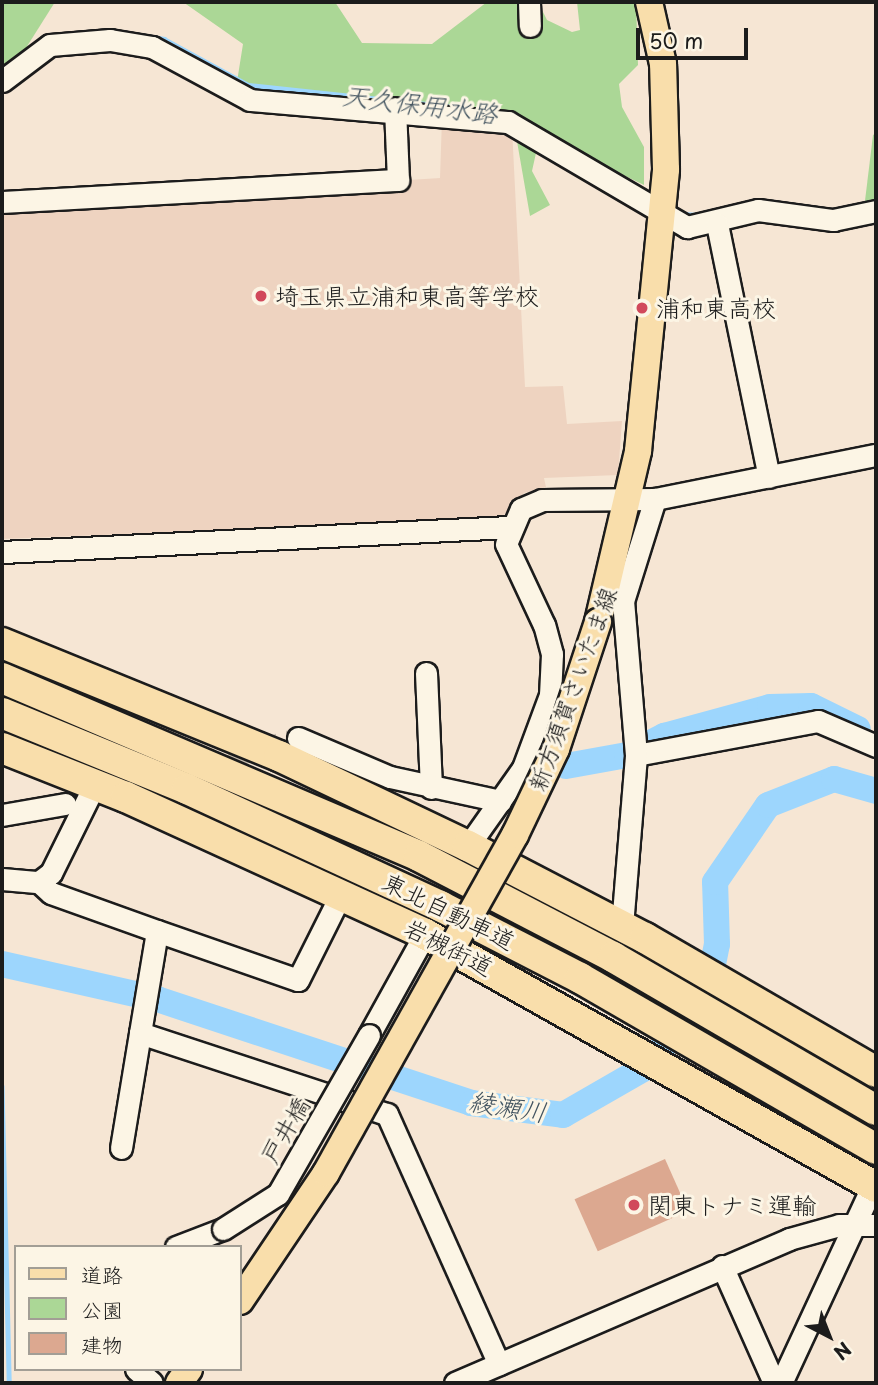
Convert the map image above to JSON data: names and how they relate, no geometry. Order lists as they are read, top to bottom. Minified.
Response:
{"streets":{"highway":["東北自動車道","岩槻街道"],"main road":["新方須賀さいたま線"],"street":["戸井橋"]},"crossings":[["岩槻街道","戸井橋"]],"water":["天久保用水路","綾瀬川"],"places":["埼玉県立浦和東高等学校","浦和東高校","関東トナミ運輸"],"legend":["道路","公園","建物"],"scale_bar":"50 m","north":"bottom right"}
